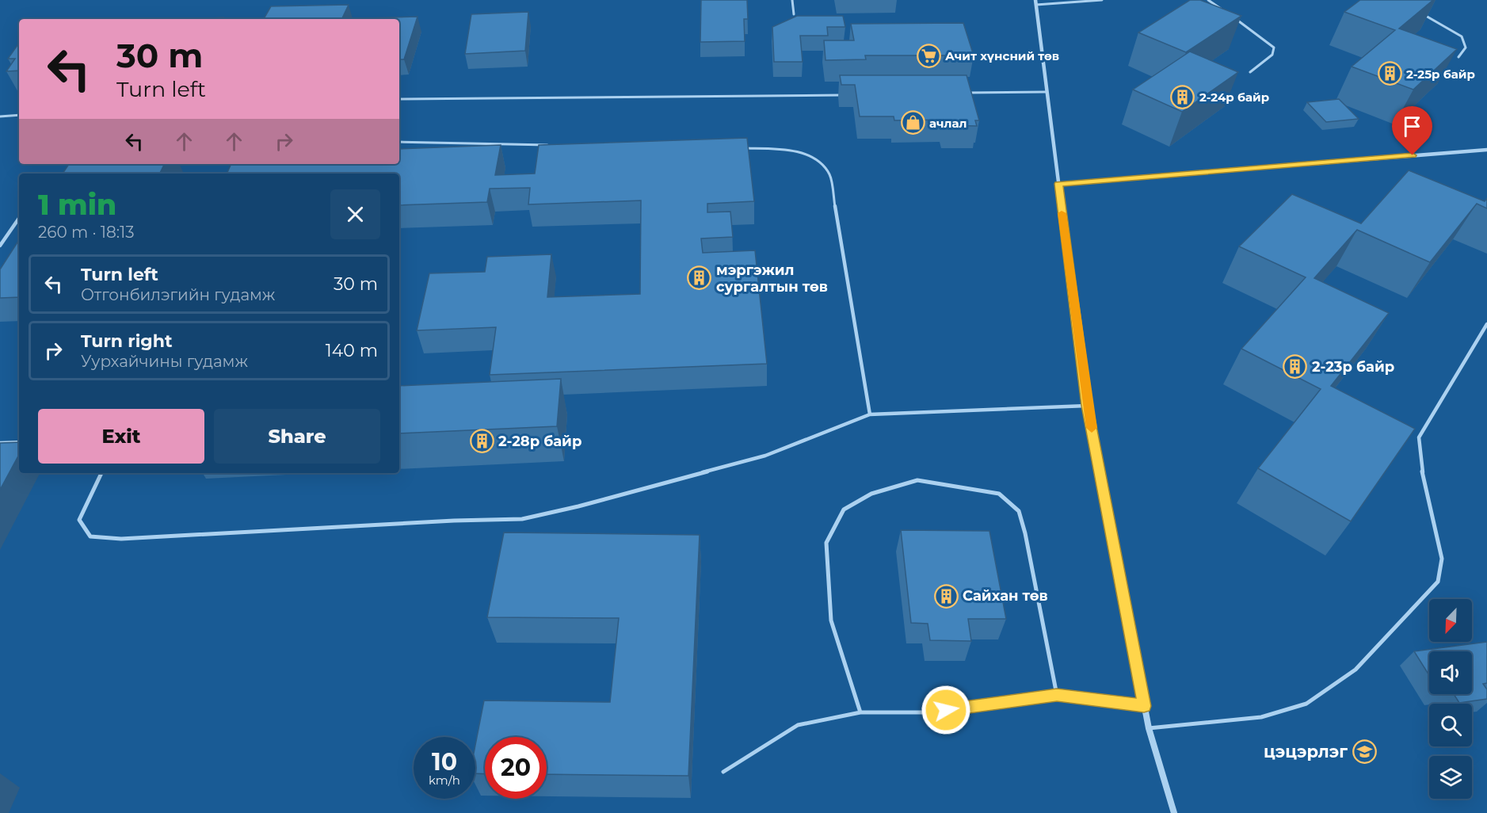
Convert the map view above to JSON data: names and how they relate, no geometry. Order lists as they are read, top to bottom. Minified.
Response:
{"places":{"supermarket":["Ачит хүнсний төв"],"building":["2-25р байр","2-24р байр","мэргэжил сургалтын төв","2-23р байр","2-28р байр","Сайхан төв"],"shop":["ачлал"],"school or university":["цэцэрлэг"]},"north":"bottom left","page":{"turn":["30 m","Turn left"],"heading":["1 min","260 m · 18:13"],"list":[{"name":"Turn left","note":"Отгонбилэгийн гудамж","value":"30 m"},{"name":"Turn right","note":"Уурхайчины гудамж","value":"140 m"}],"buttons":["Exit","Share"],"speed":"10 km/h","limit":"20"}}
